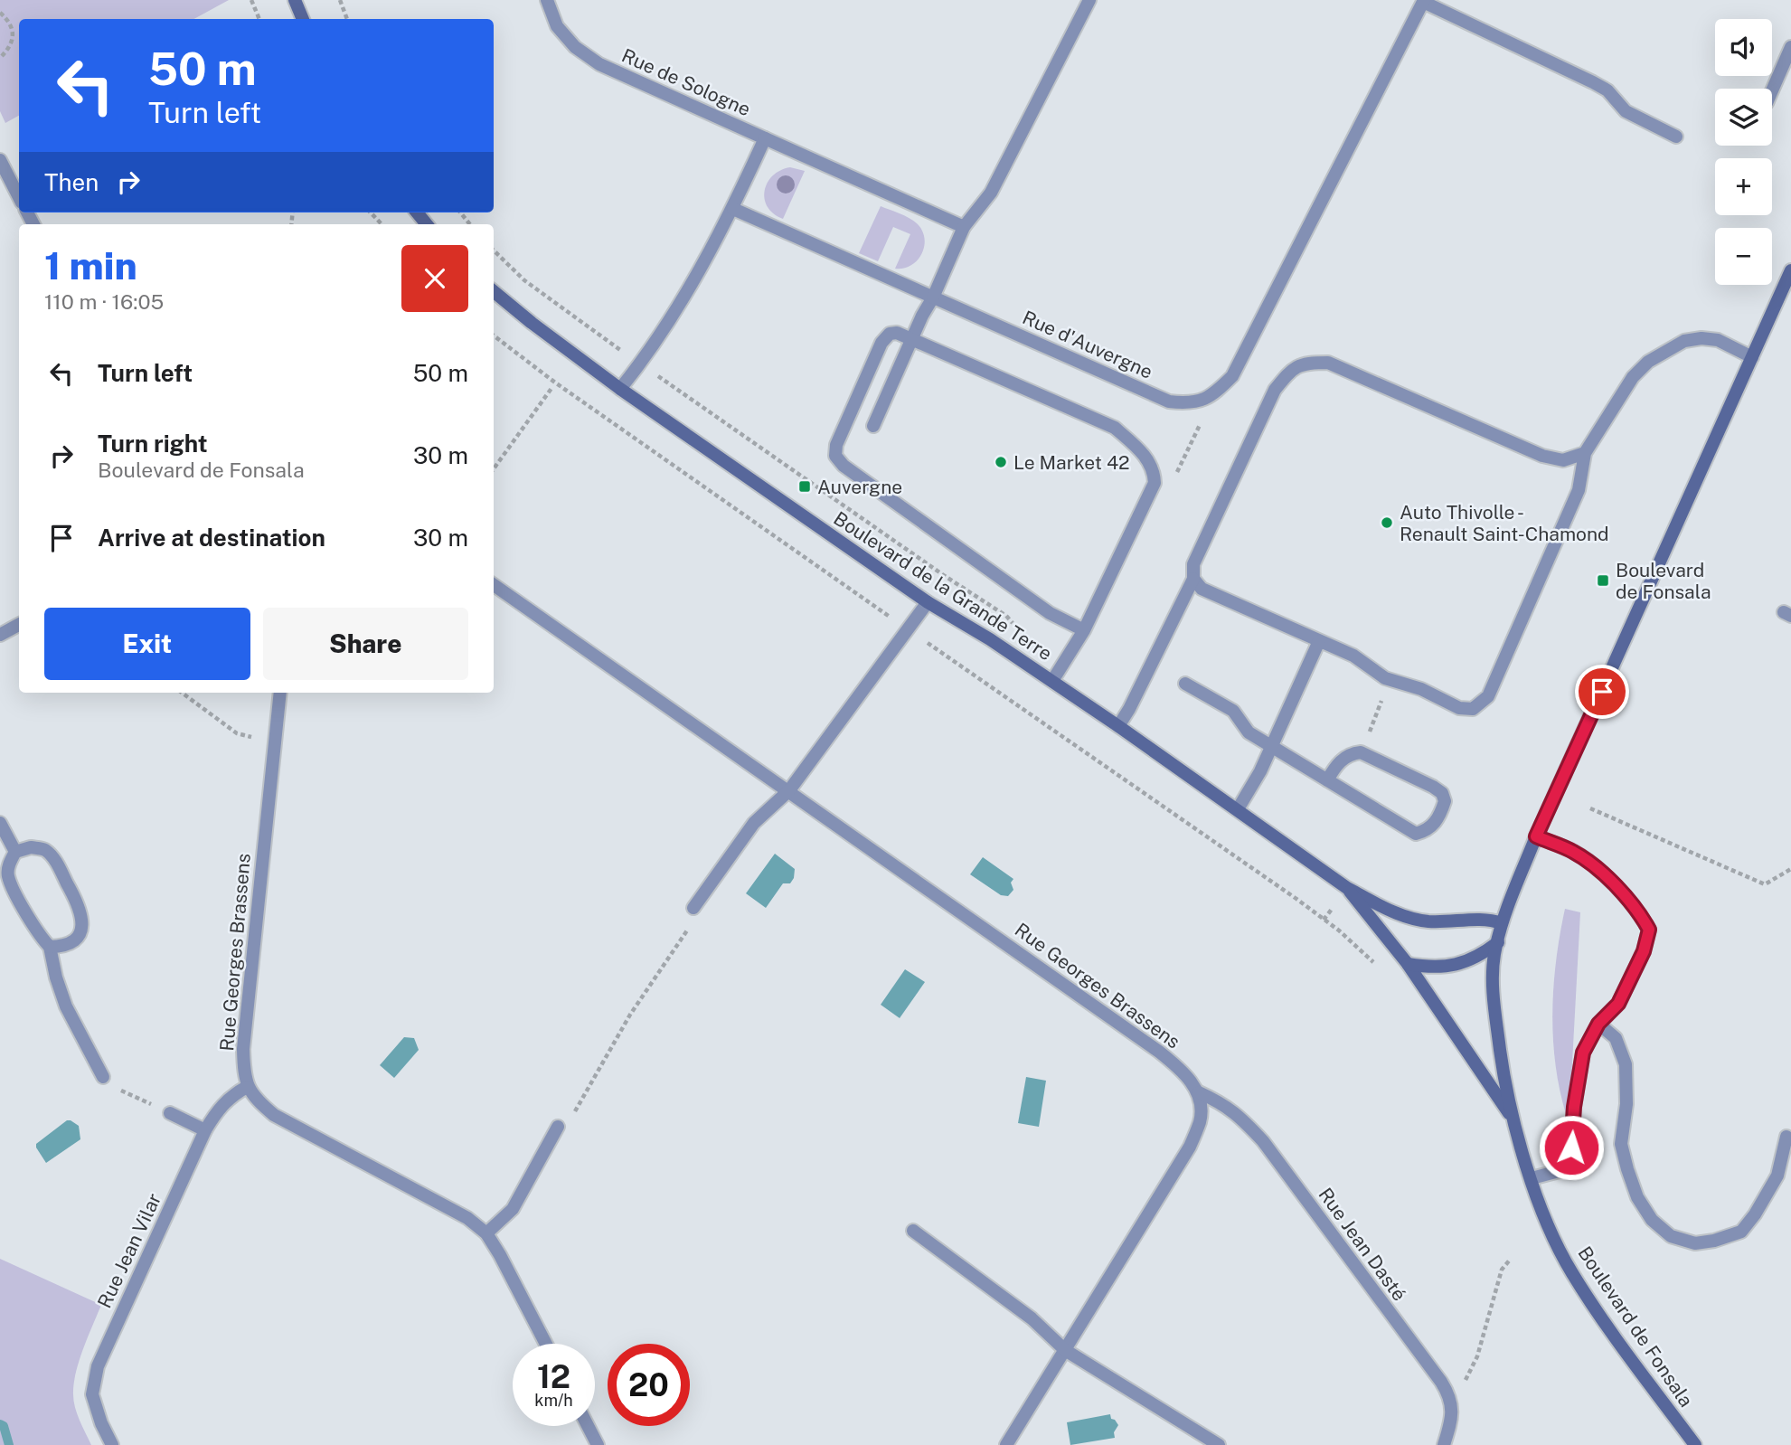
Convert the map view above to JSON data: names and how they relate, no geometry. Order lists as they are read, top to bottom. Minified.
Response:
{"streets":{"street":["Rue de Sologne","Rue d'Auvergne","Boulevard de la Grande Terre","Rue Georges Brassens","Rue Jean Dasté","Rue Jean Vilar","Boulevard de Fonsala"]},"crossings":[["Rue de Sologne","Rue d'Auvergne"],["Boulevard de la Grande Terre","Boulevard de Fonsala"],["Rue Georges Brassens","Rue Jean Dasté"],["Rue Georges Brassens","Rue Jean Vilar"]],"places":{"other":["Le Market 42","Auto Thivolle - Renault Saint-Chamond"],"transit":["Auvergne","Boulevard de Fonsala"]},"page":{"map_buttons":["+","−"],"turn":["50 m","Turn left"],"then":"Then","heading":["1 min","110 m · 16:05"],"list":[{"name":"Turn left","value":"50 m"},{"name":"Turn right","note":"Boulevard de Fonsala","value":"30 m"},{"name":"Arrive at destination","value":"30 m"}],"buttons":["Exit","Share"],"speed":"12 km/h","limit":"20"}}
